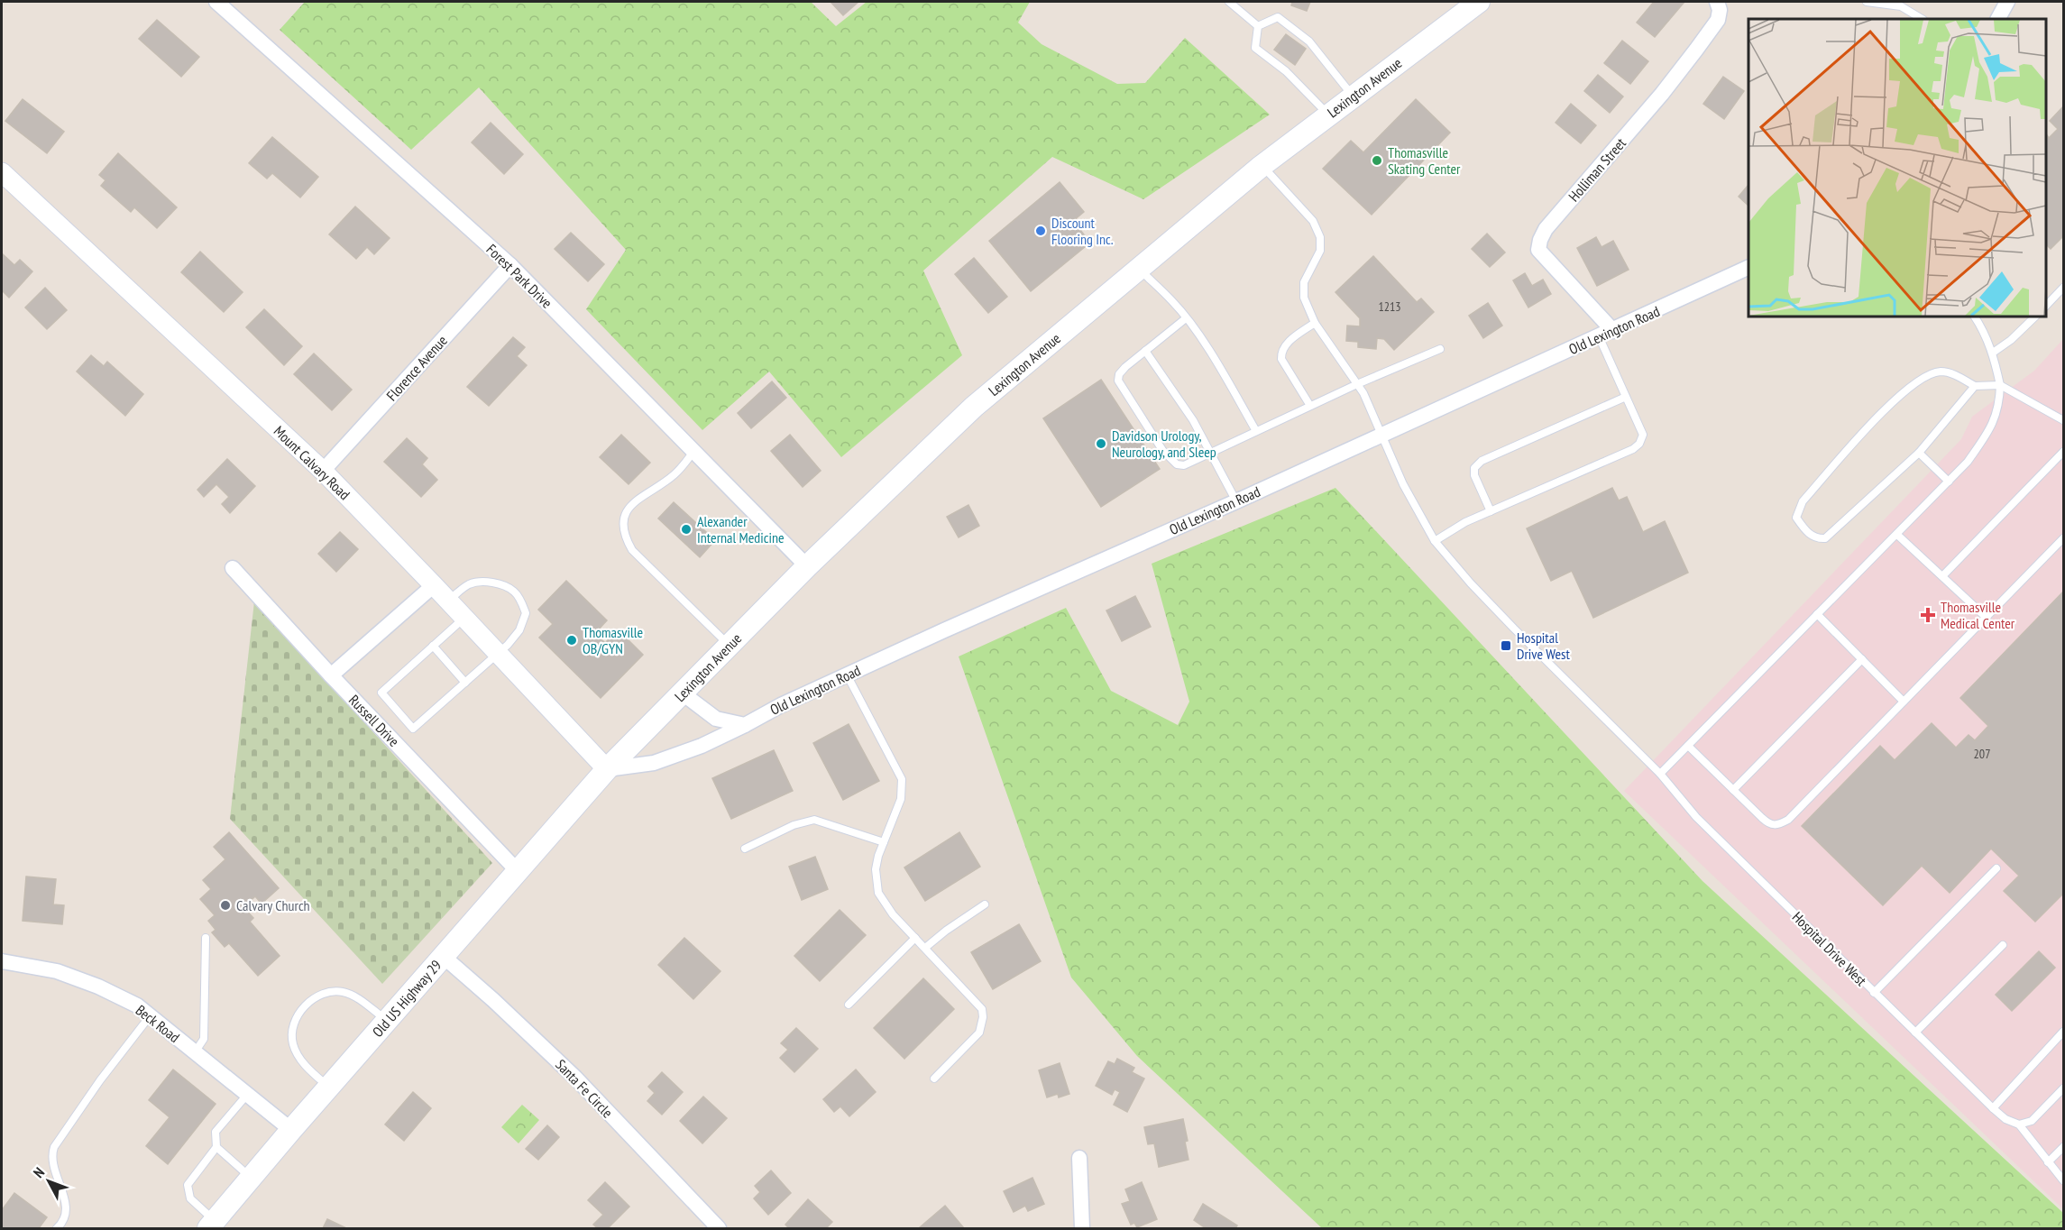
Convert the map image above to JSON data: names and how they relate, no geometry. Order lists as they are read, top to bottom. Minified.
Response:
{"streets":{"main road":["Lexington Avenue","Old US Highway 29"],"street":["Holliman Street","Forest Park Drive","Old Lexington Road","Florence Avenue","Mount Calvary Road","Russell Drive","Beck Road","Santa Fe Circle"],"lane":["Hospital Drive West"]},"crossings":[["Lexington Avenue","Forest Park Drive"],["Lexington Avenue","Old Lexington Road"],["Lexington Avenue","Mount Calvary Road"],["Lexington Avenue","Hospital Drive West"],["Lexington Avenue","Old US Highway 29"],["Holliman Street","Old Lexington Road"],["Forest Park Drive","Florence Avenue"],["Old Lexington Road","Mount Calvary Road"],["Old Lexington Road","Hospital Drive West"],["Old Lexington Road","Old US Highway 29"],["Florence Avenue","Mount Calvary Road"],["Mount Calvary Road","Old US Highway 29"],["Russell Drive","Old US Highway 29"],["Old US Highway 29","Beck Road"],["Old US Highway 29","Santa Fe Circle"]],"places":{"other":["Thomasville Skating Center","Discount Flooring Inc.","Davidson Urology, Neurology, and Sleep","Alexander Internal Medicine","Thomasville OB/GYN","Calvary Church"],"health":["Thomasville Medical Center"],"transit":["Hospital Drive West"]},"house_numbers":["1213","207"],"north":"top left"}
